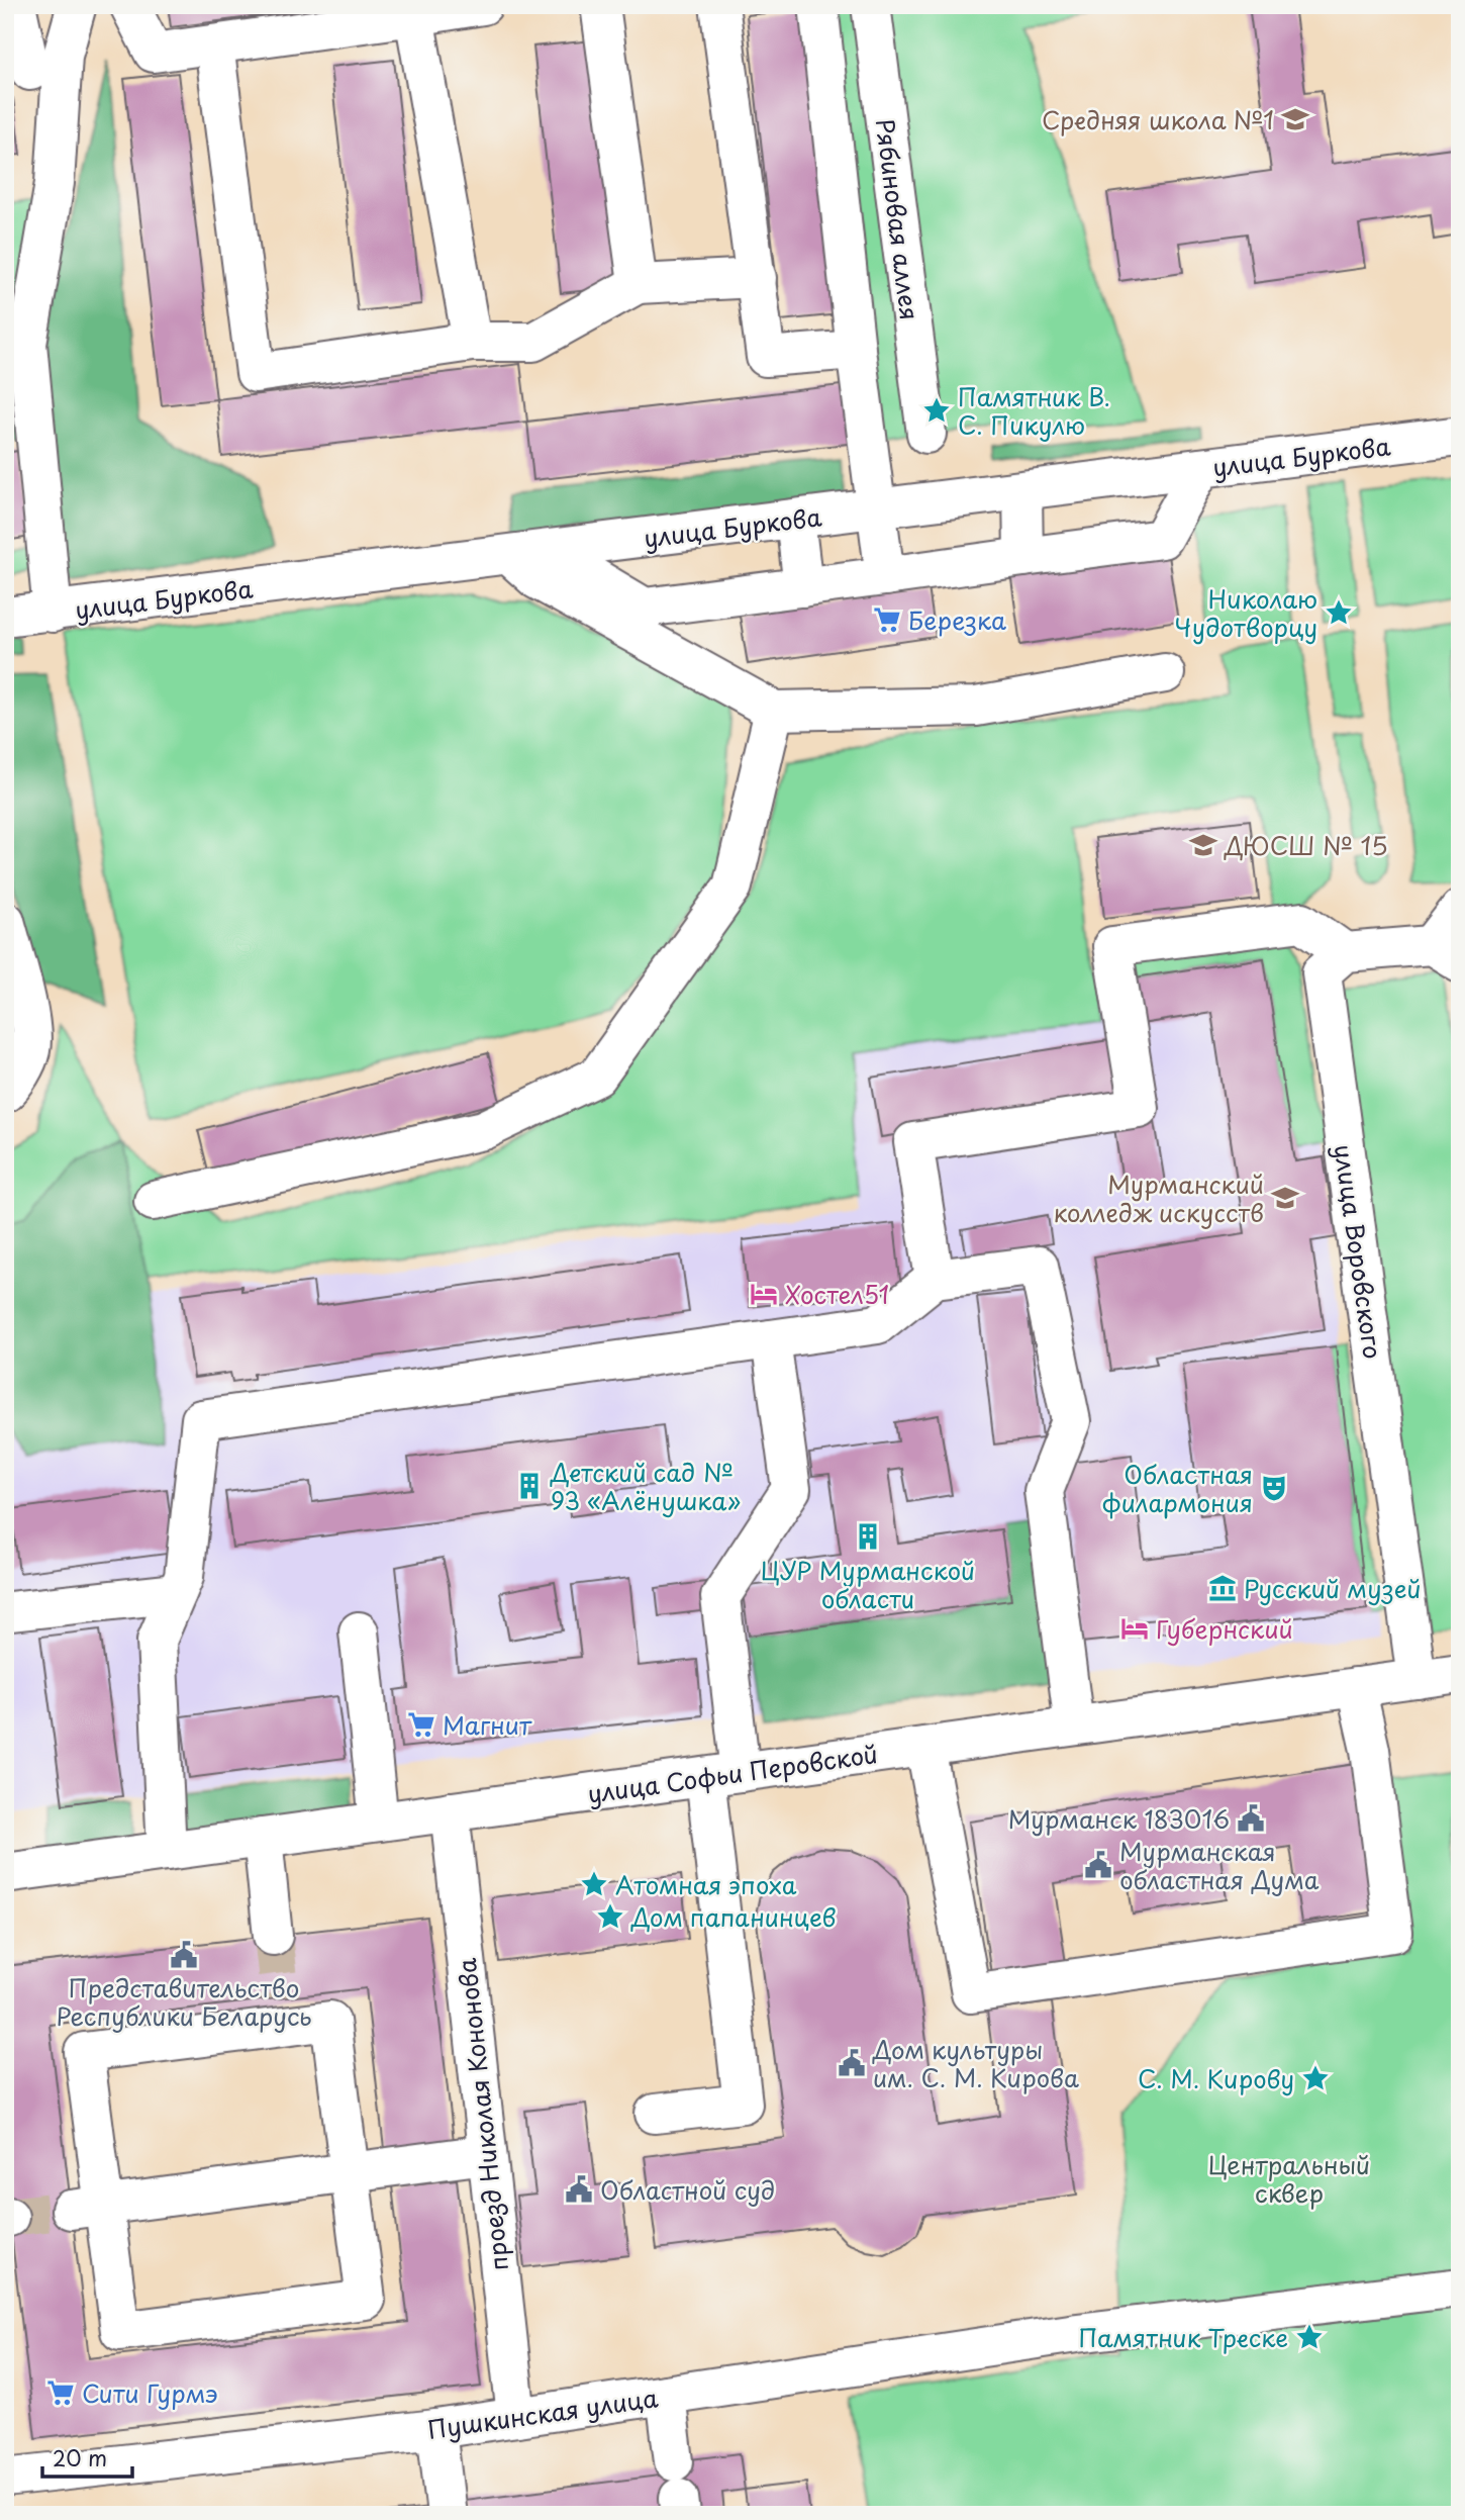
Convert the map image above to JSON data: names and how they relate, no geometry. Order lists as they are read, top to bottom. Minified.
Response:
{"streets":{"street":["Рябиновая аллея","улица Буркова","улица Воровского","улица Софьи Перовской","проезд Николая Кононова","Пушкинская улица"]},"crossings":[["улица Воровского","улица Софьи Перовской"],["улица Софьи Перовской","проезд Николая Кононова"],["проезд Николая Кононова","Пушкинская улица"]],"parks":["Центральный сквер"],"places":{"school or university":["Средняя школа №1","ДЮСШ № 15","Мурманский колледж искусств"],"place":["Памятник В. С. Пикулю","Николаю Чудотворцу","Атомная эпоха","Дом папанинцев","С. М. Кирову","Памятник Треске"],"supermarket":["Березка","Магнит","Сити Гурмэ"],"hotel":["Хостел51","Губернский"],"building":["Детский сад № 93 «Алёнушка»","ЦУР Мурманской области"],"theatre":["Областная филармония"],"museum":["Русский музей"],"public building":["Мурманск 183016","Мурманская областная Дума","Представительство Республики Беларусь","Дом культуры им. С. М. Кирова","Областной суд"]},"scale_bar":"20 m"}
